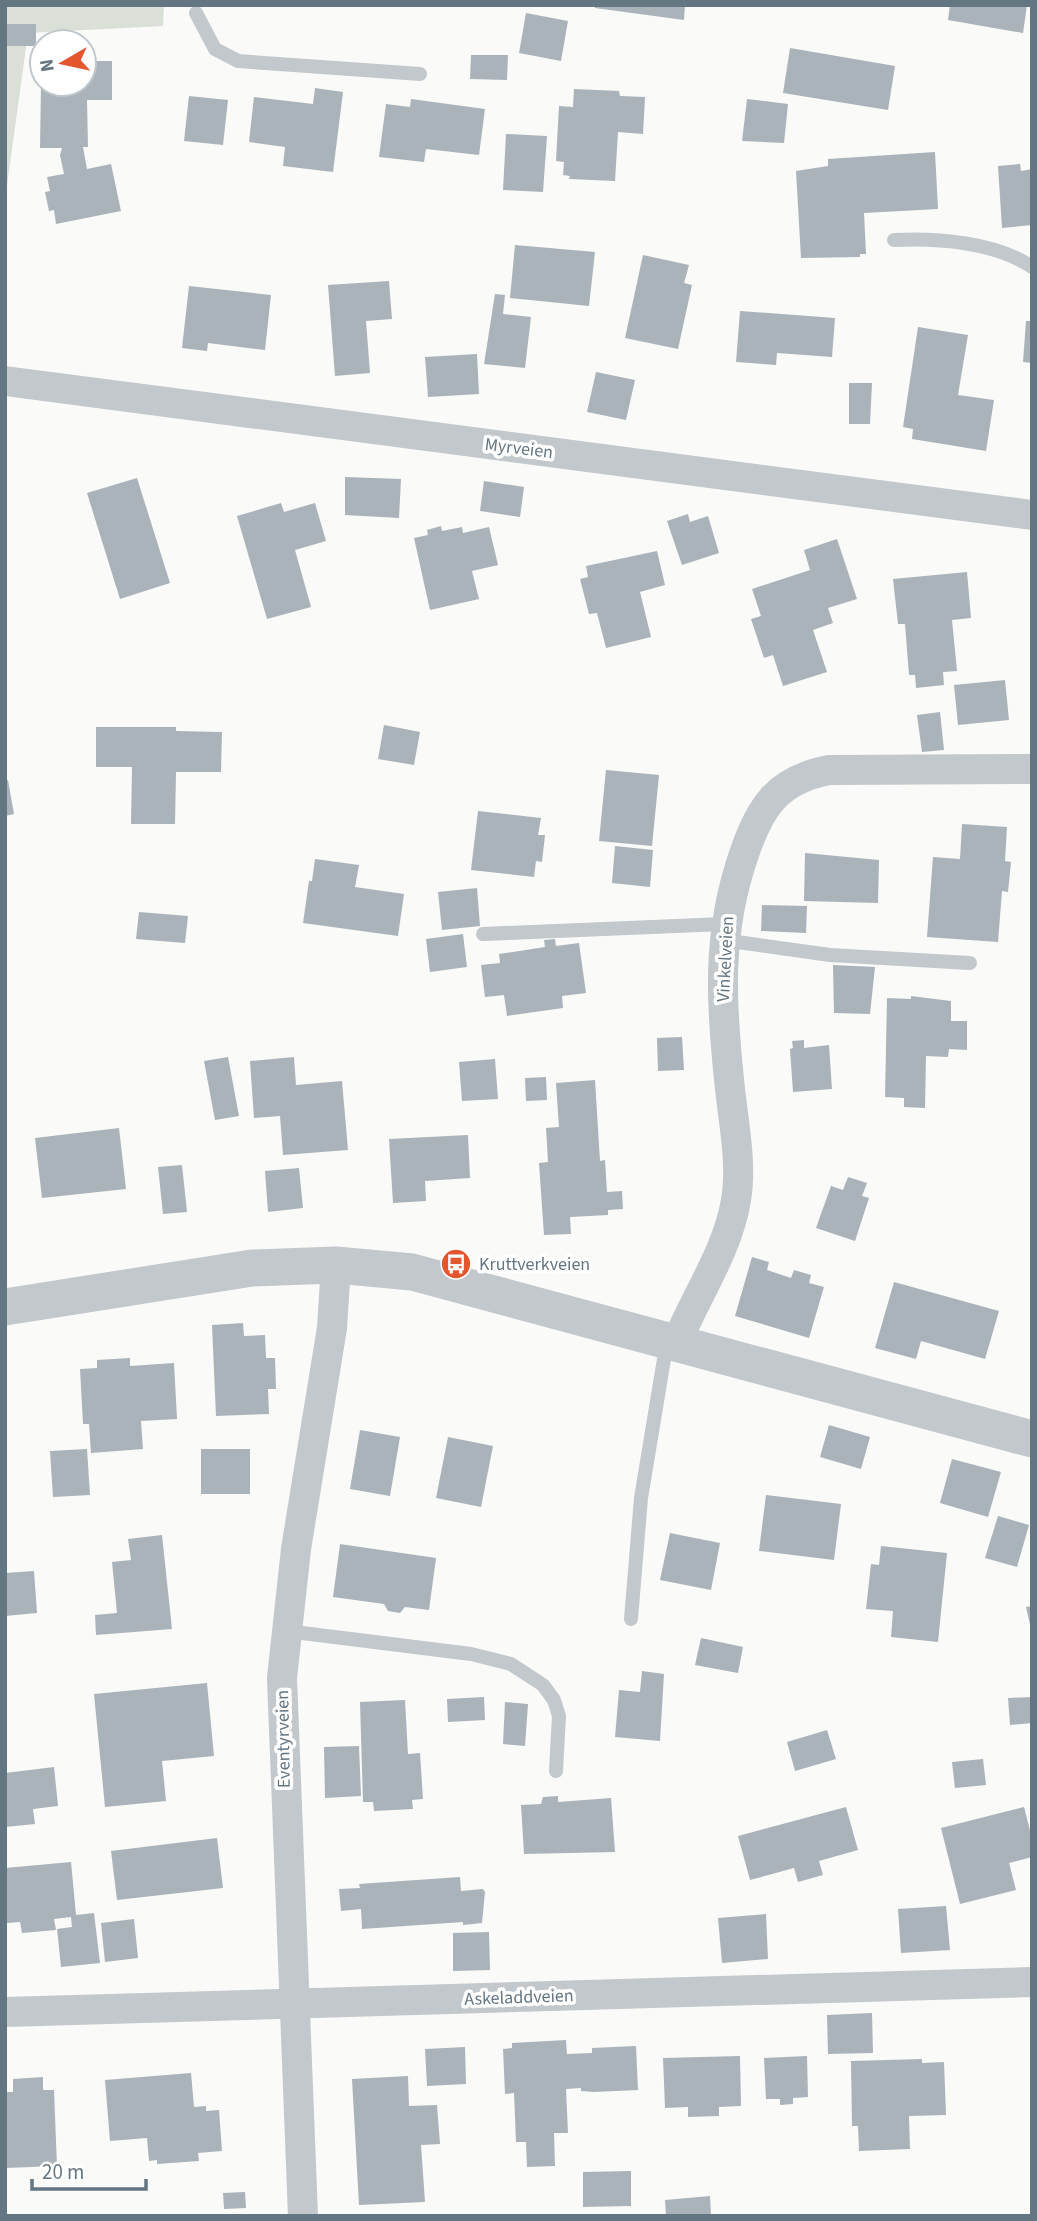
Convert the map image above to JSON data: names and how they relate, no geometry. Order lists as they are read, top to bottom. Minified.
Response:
{"streets":{"street":["Myrveien","Vinkelveien","Eventyrveien","Askeladdveien"]},"crossings":[["Eventyrveien","Askeladdveien"]],"places":{"bus stop":["Kruttverkveien"]},"scale_bar":"20 m","north":"left"}
